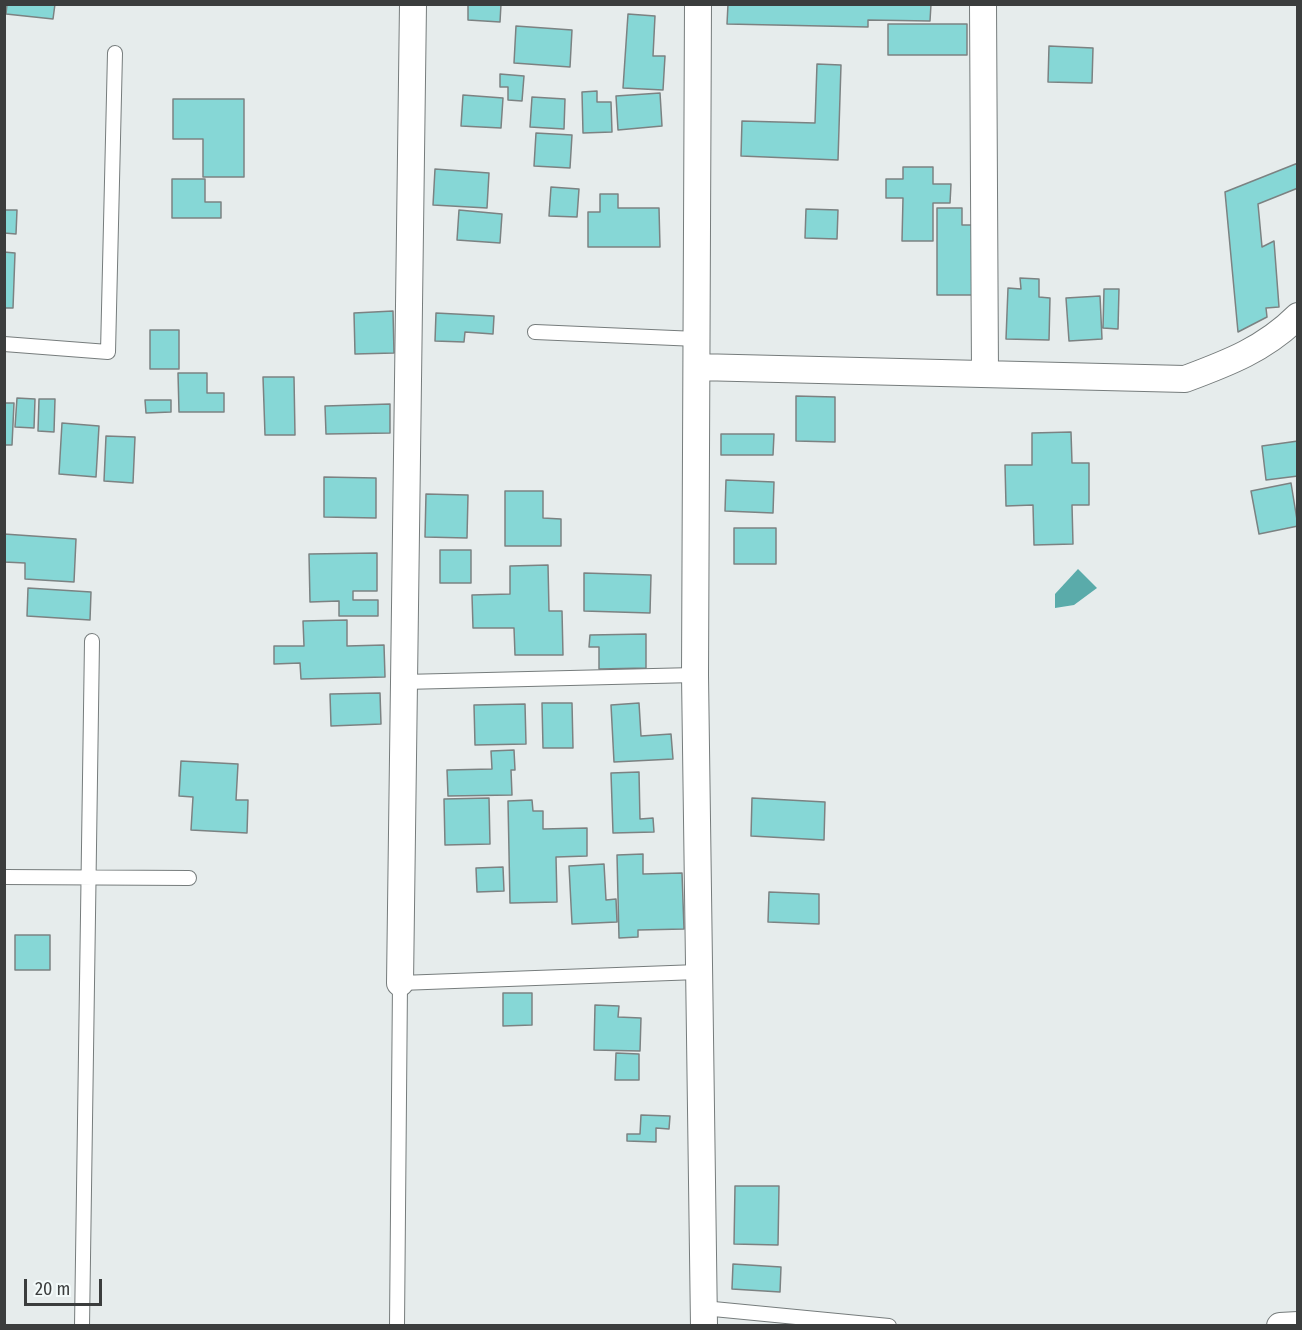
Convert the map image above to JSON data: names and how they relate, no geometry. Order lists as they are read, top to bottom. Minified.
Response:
{"scale_bar":"20 m"}
